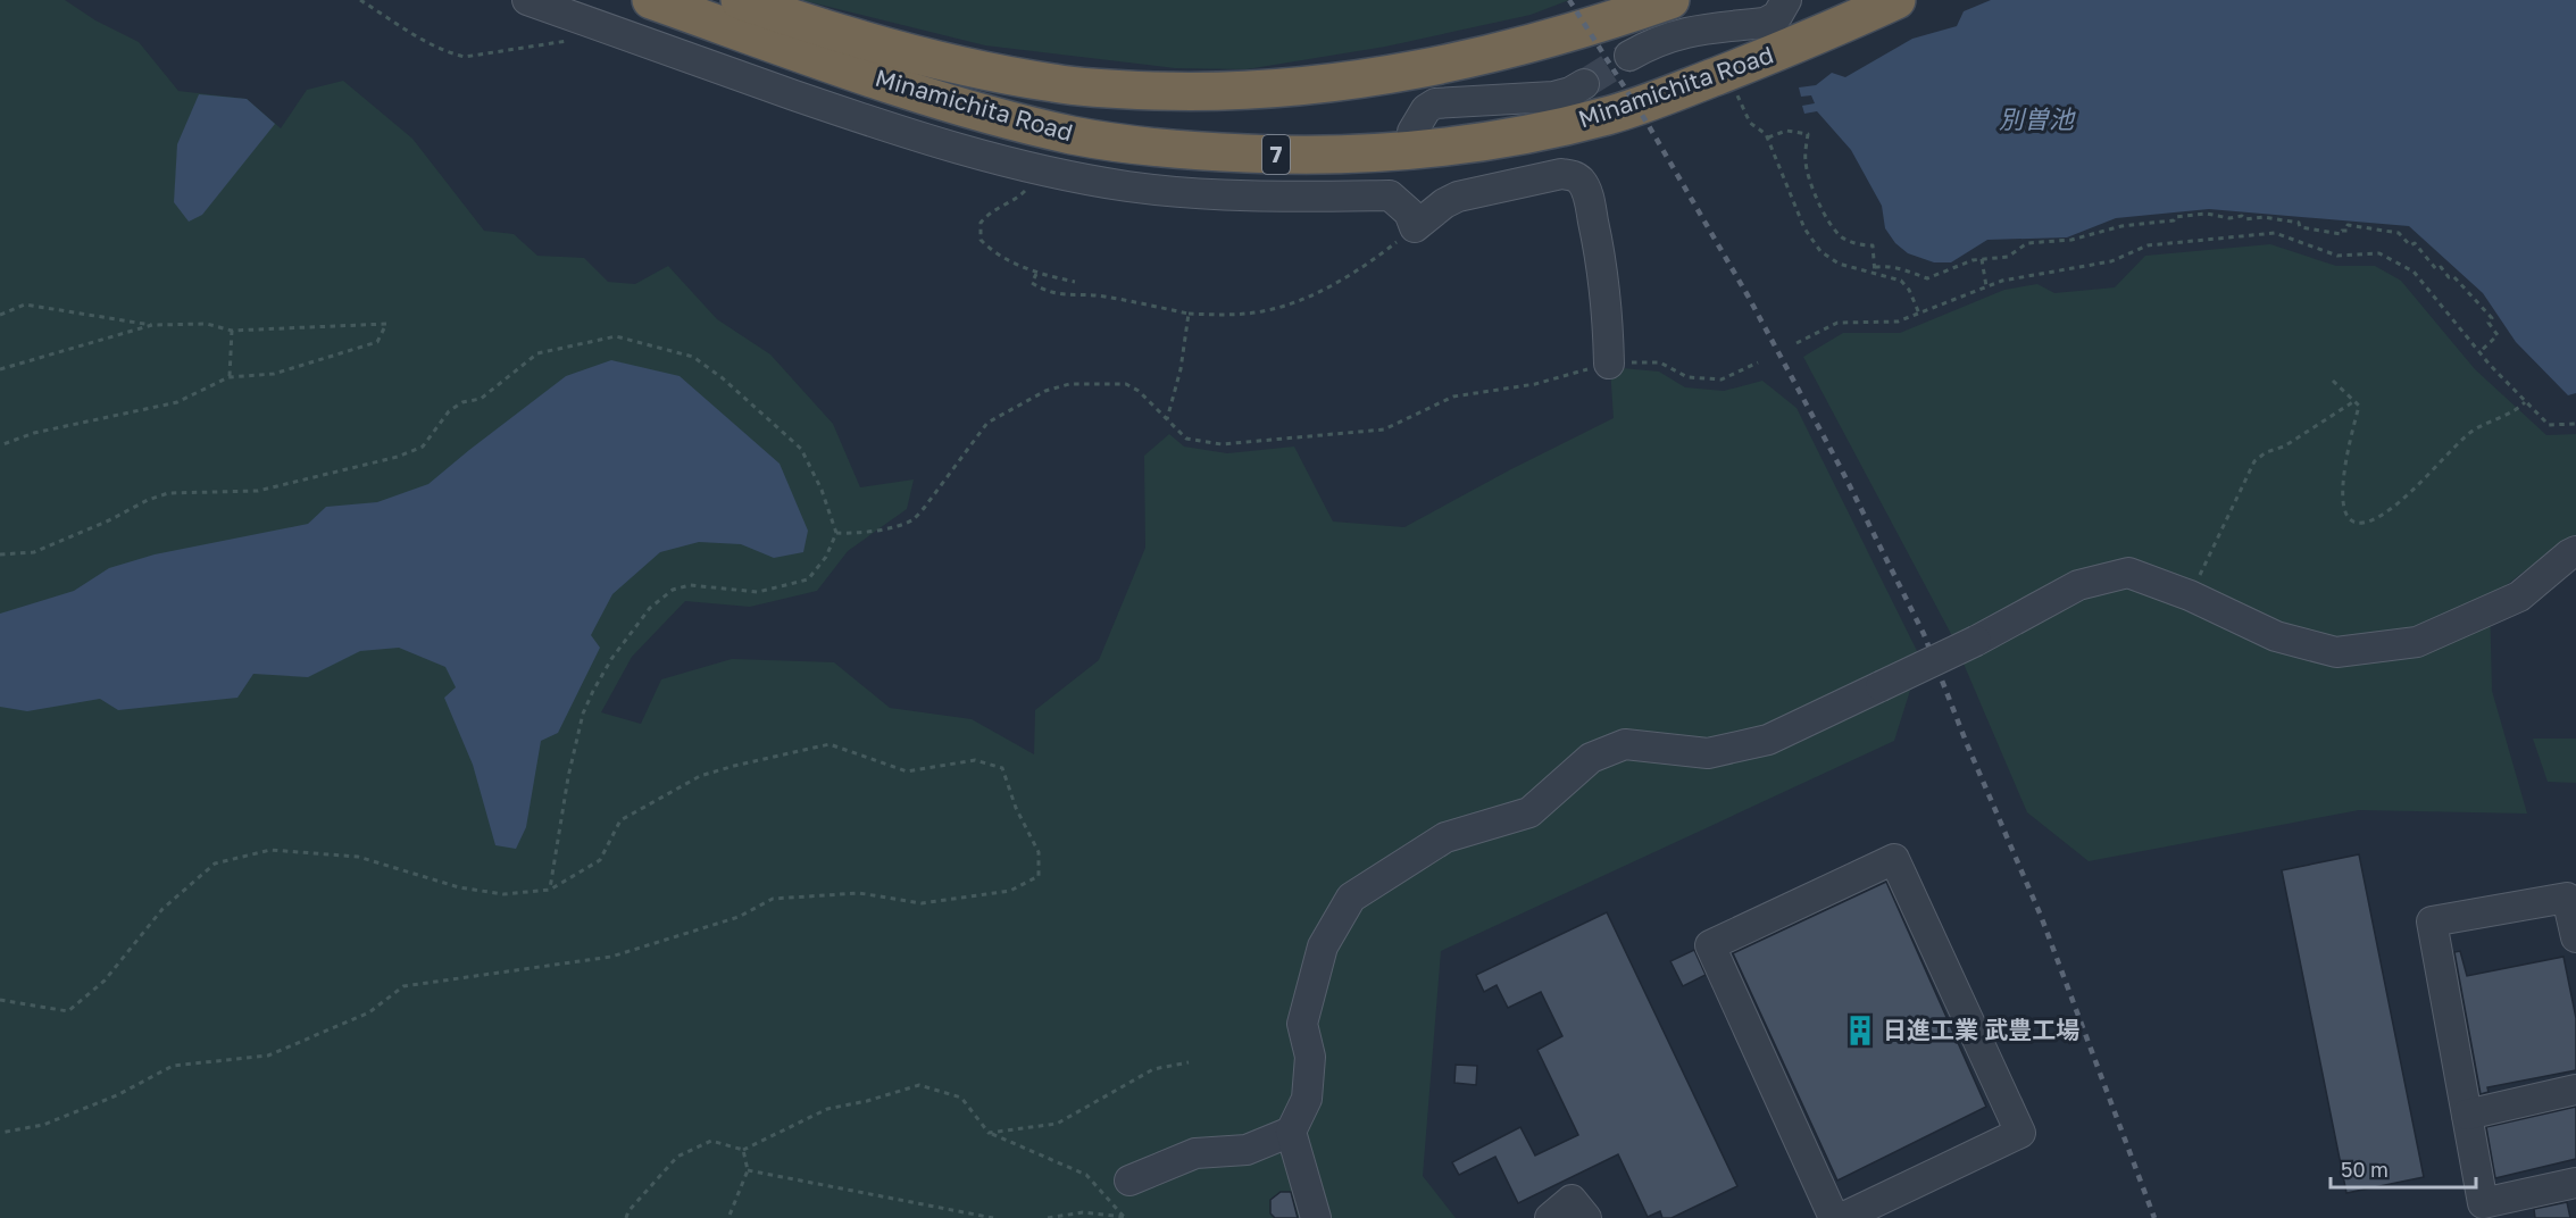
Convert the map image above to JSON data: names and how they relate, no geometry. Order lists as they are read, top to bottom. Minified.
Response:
{"streets":{"highway":["Minamichita Road","7"]},"water":["別曽池"],"places":{"building":["日進工業 武豊工場"]},"scale_bar":"50 m"}
